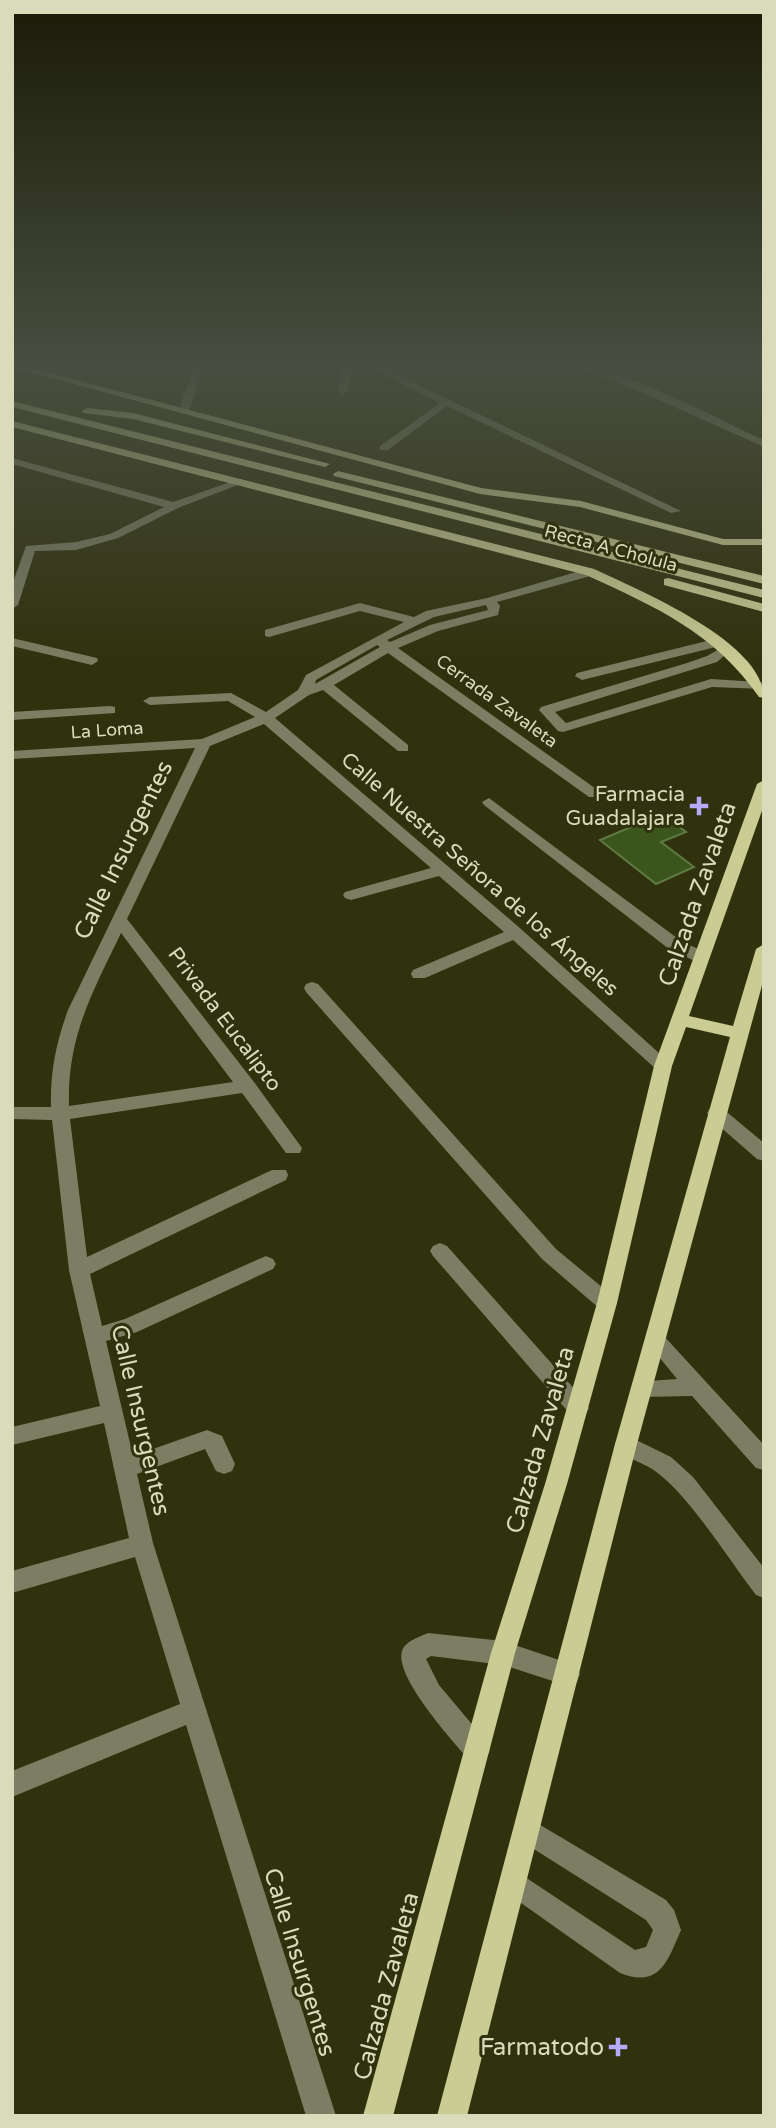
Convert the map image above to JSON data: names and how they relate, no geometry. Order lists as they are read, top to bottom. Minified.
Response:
{"streets":{"main road":["Recta A Cholula","Calzada Zavaleta"],"street":["Cerrada Zavaleta","La Loma","Calle Insurgentes","Calle Nuestra Señora de los Ángeles","Privada Eucalipto"]},"crossings":[["La Loma","Calle Insurgentes"],["La Loma","Calle Nuestra Señora de los Ángeles"],["Calle Insurgentes","Privada Eucalipto"],["Calle Nuestra Señora de los Ángeles","Calzada Zavaleta"]],"places":{"health":["Farmacia Guadalajara","Farmatodo"]}}
